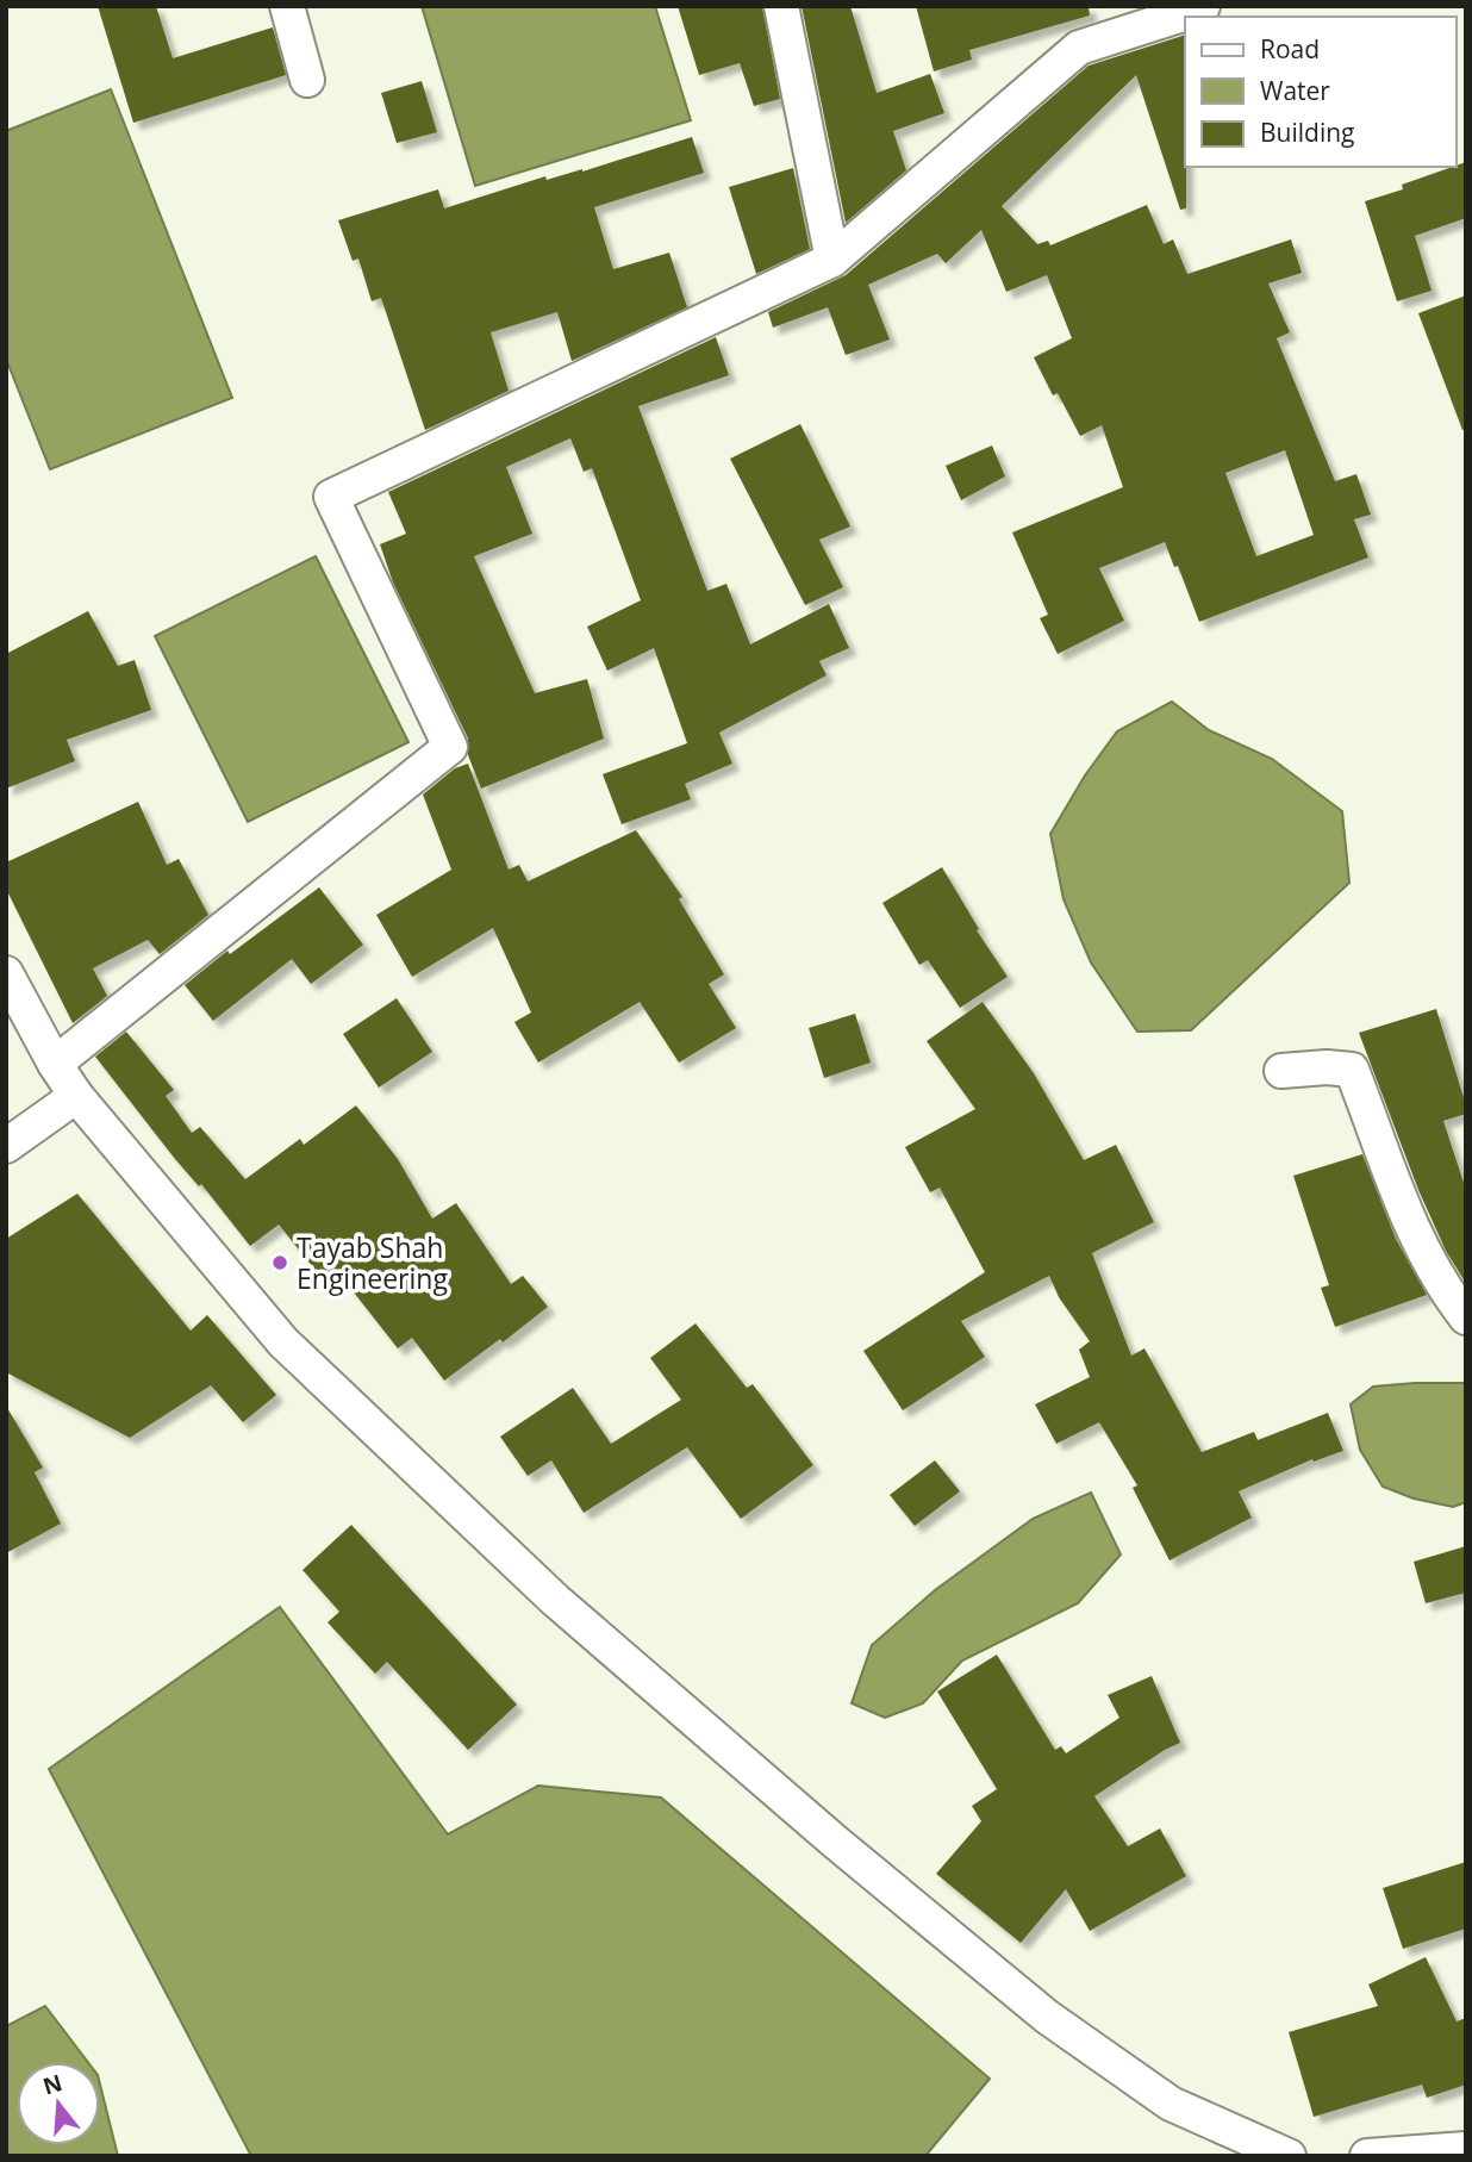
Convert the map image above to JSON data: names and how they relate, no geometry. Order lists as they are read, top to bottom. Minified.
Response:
{"places":["Tayab Shah Engineering"],"legend":["Road","Water","Building"],"north":"top"}
